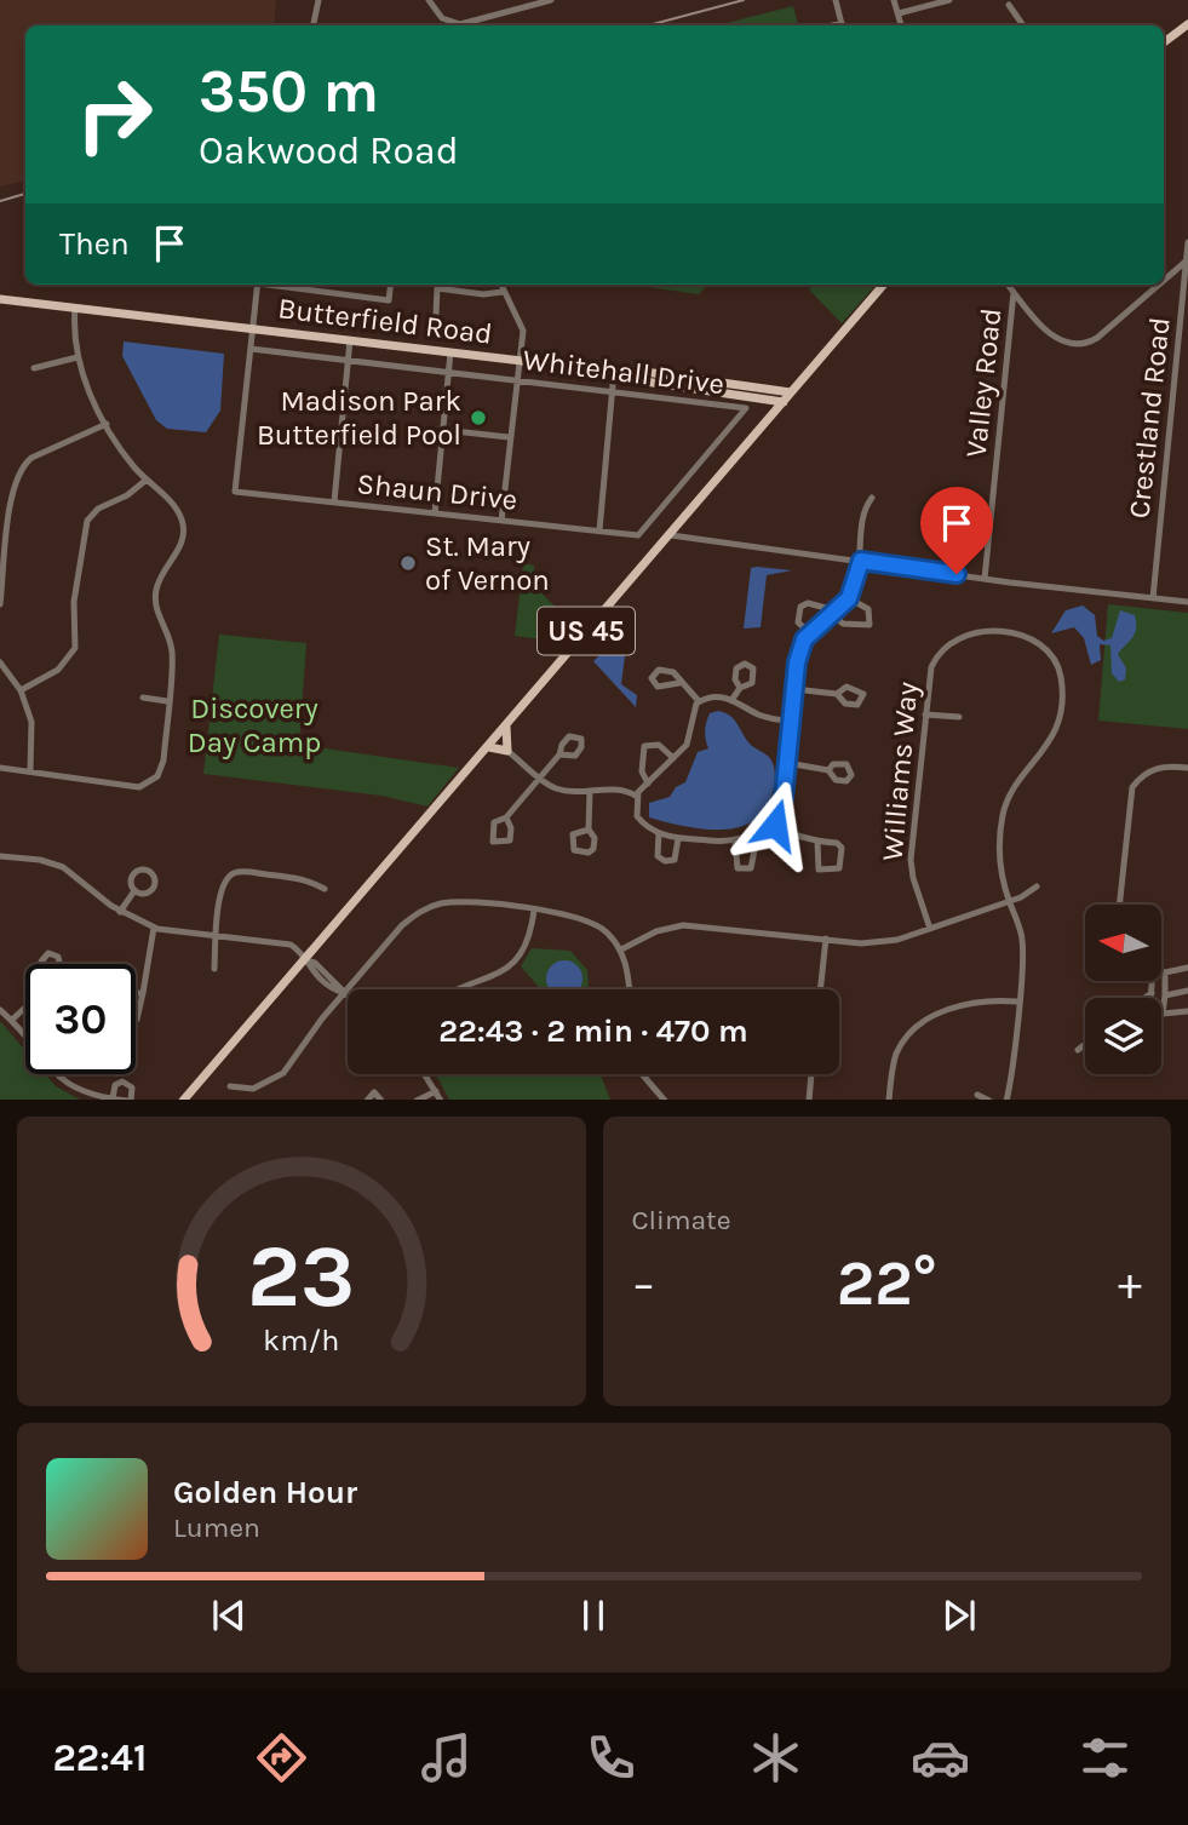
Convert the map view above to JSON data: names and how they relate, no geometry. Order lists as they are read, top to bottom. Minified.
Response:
{"streets":{"main road":["Butterfield Road","US 45"],"street":["Whitehall Drive","Valley Road","Crestland Road","Shaun Drive","Williams Way"]},"crossings":[["Butterfield Road","US 45"],["Whitehall Drive","Shaun Drive"]],"parks":["Discovery Day Camp"],"places":["Madison Park Butterfield Pool","St. Mary of Vernon"],"north":"left","page":{"turn":["350 m","Oakwood Road"],"then":"Then","limit":"30","trip":"22:43 · 2 min · 470 m","tile":"Climate","heat":["−","22°","+"],"song":["Golden Hour","Lumen"],"tabs":"22:41","gauge":["23","km/h"]}}
